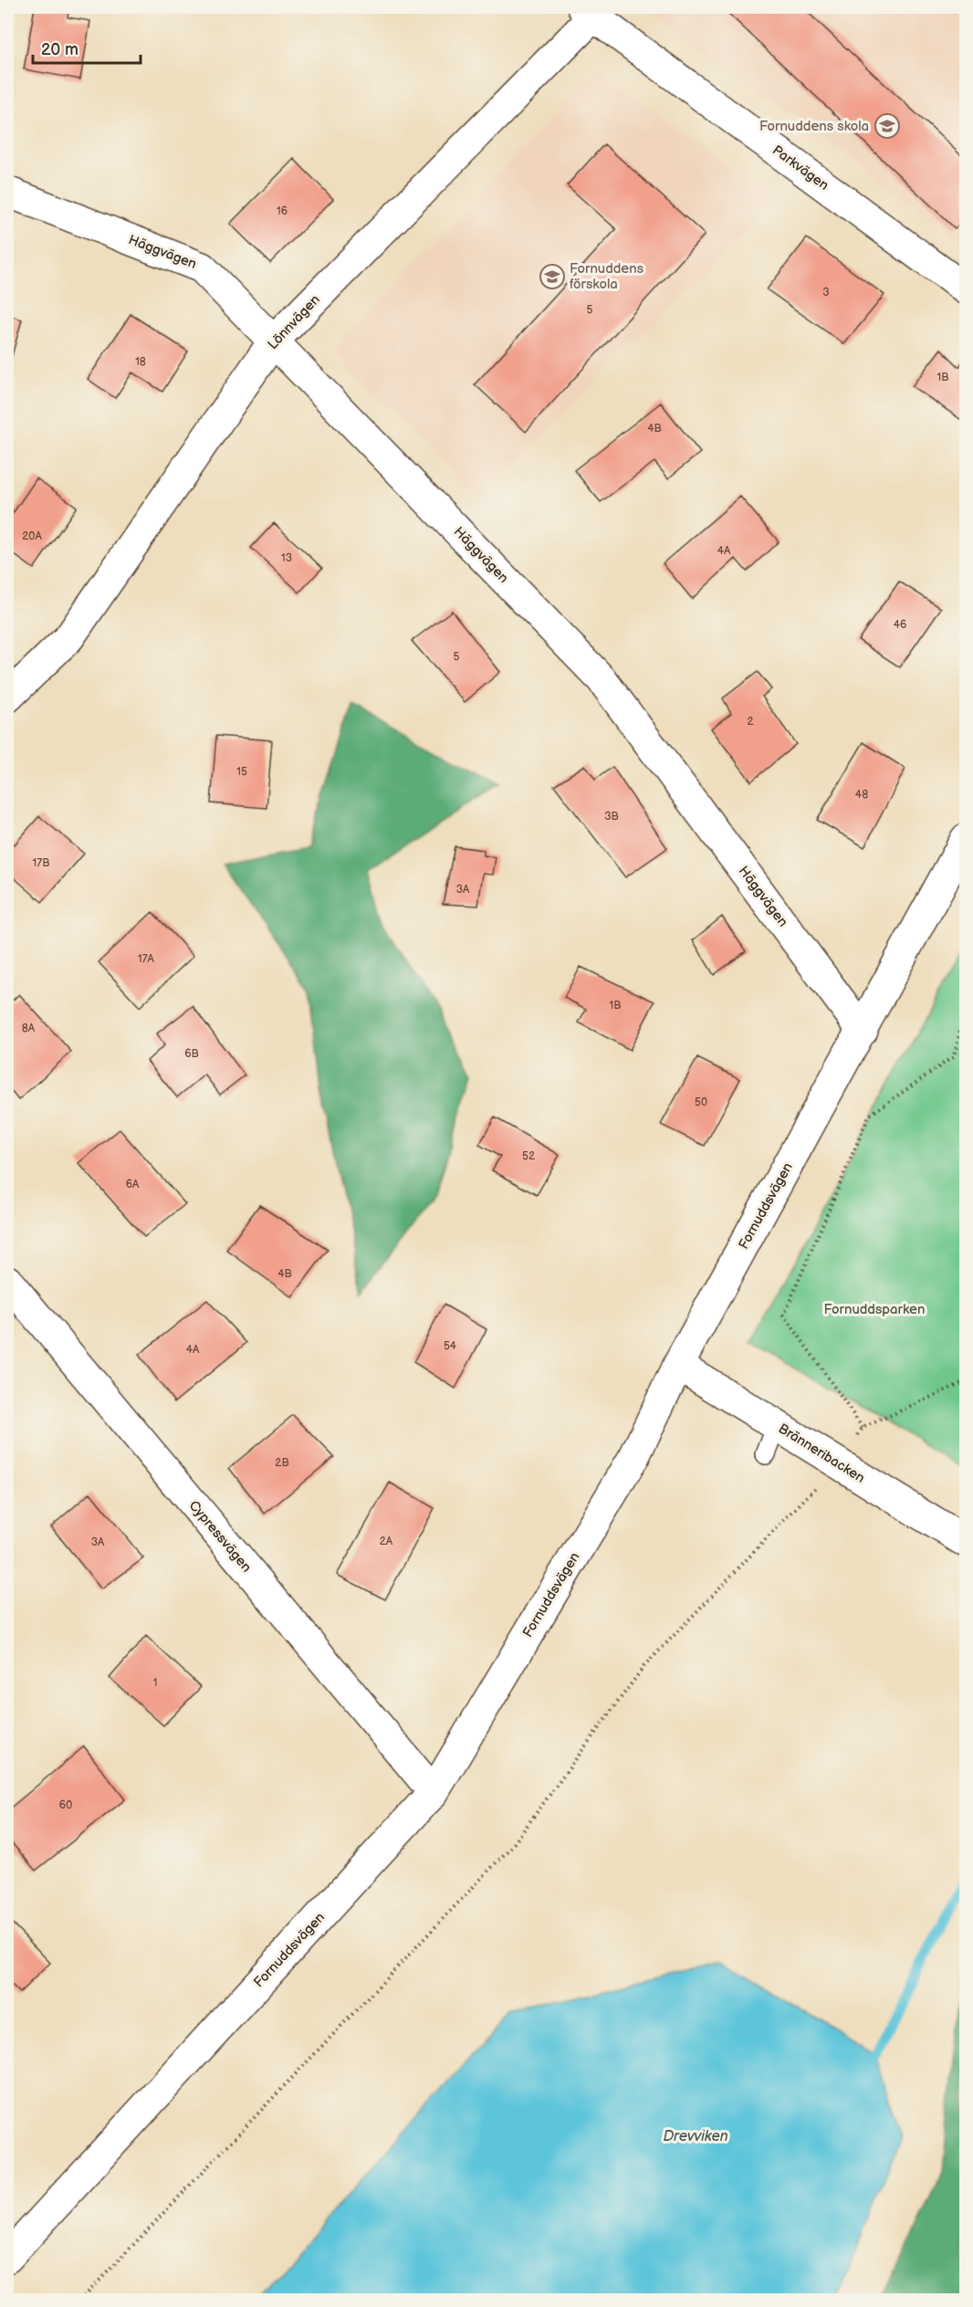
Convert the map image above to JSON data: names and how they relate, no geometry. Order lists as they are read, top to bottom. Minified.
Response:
{"streets":{"street":["Parkvägen","Häggvägen","Lönnvägen","Fornuddsvägen","Bränneribacken","Cypressvägen"]},"crossings":[["Parkvägen","Lönnvägen"],["Häggvägen","Lönnvägen"],["Häggvägen","Fornuddsvägen"],["Fornuddsvägen","Bränneribacken"],["Fornuddsvägen","Cypressvägen"]],"water":["Drevviken"],"parks":["Fornuddsparken"],"places":{"school or university":["Fornuddens skola","Fornuddens förskola"]},"house_numbers":["16","3","5","18","1B","4B","20A","4A","13","46","5","2","15","48","3B","17B","3A","17A","1B","8A","6B","50","52","6A","4B","54","4A","2B","2A","3A","1","60"],"scale_bar":"20 m"}
